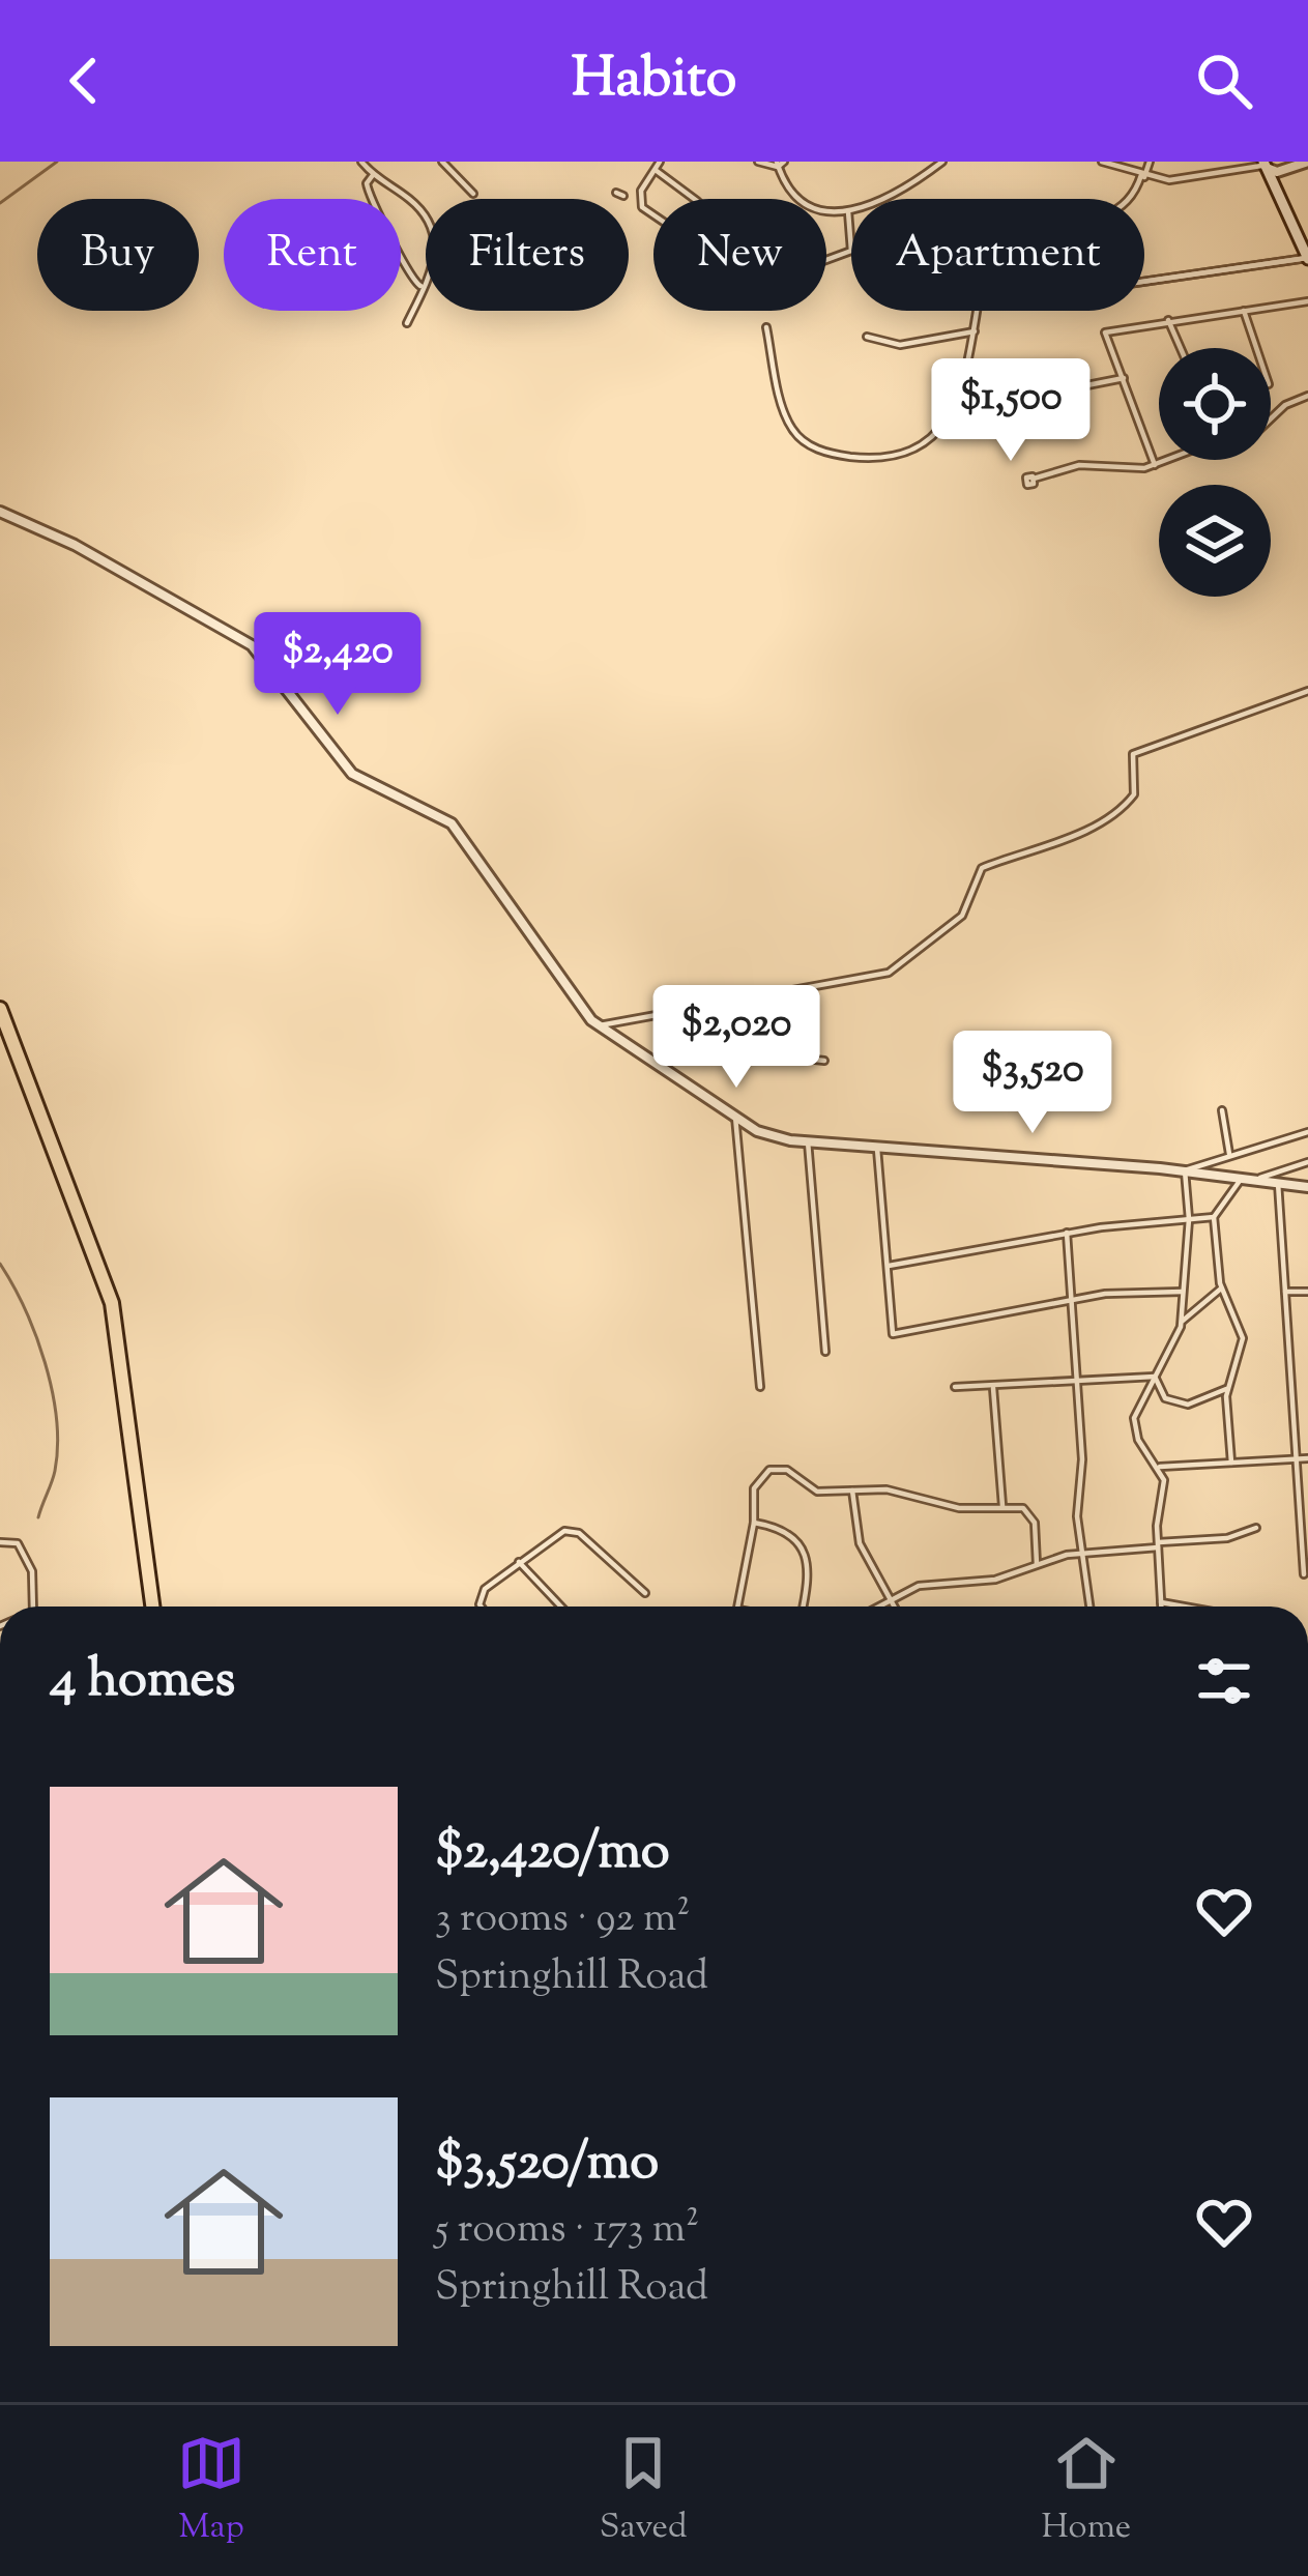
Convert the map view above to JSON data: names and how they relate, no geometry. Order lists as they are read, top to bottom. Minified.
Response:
{"page":{"header":"Habito","chip":["Buy","Rent","Filters","New","Apartment"],"price":["$1,500","$2,420","$2,020","$3,520"],"heading":"4 homes","list":[{"name":"$2,420/mo","note":"3 rooms · 92 m² · Springhill Road"},{"name":"$3,520/mo","note":"5 rooms · 173 m² · Springhill Road"}],"tabs":["Map","Saved","Home"]}}
